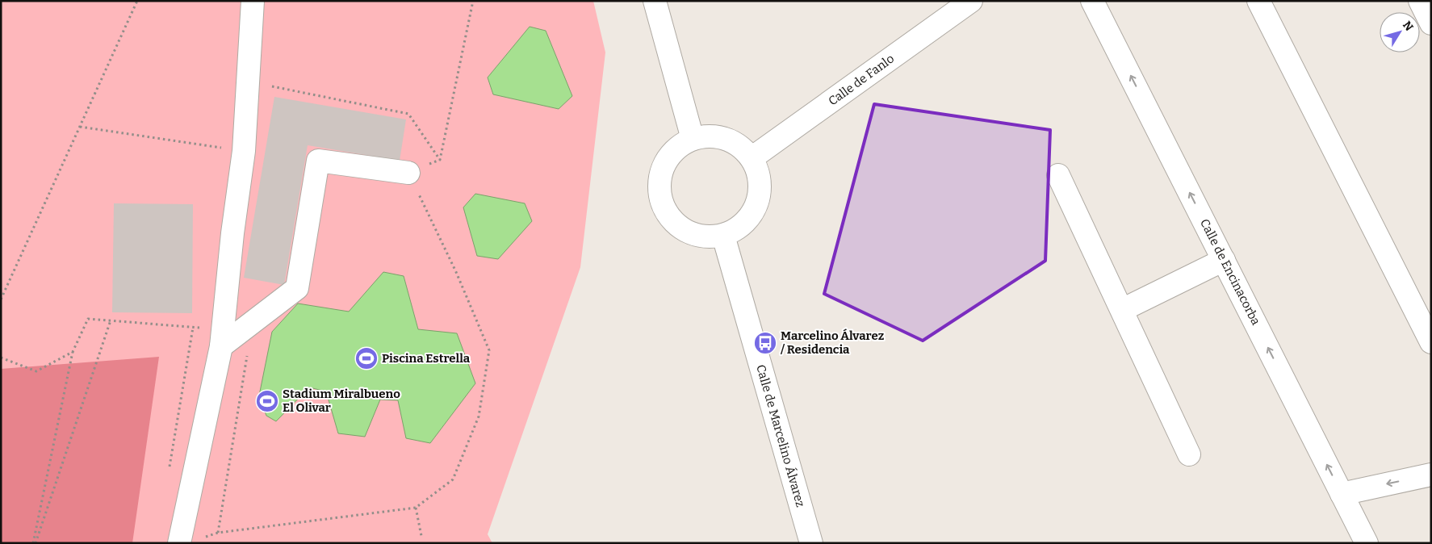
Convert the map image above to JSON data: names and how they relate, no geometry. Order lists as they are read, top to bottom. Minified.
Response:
{"streets":{"street":["Calle de Fanlo","Calle de Encinacorba","Calle de Marcelino Álvarez"]},"crossings":[["Calle de Fanlo","Calle de Marcelino Álvarez"]],"places":{"bus stop":["Marcelino Álvarez / Residencia"],"sports":["Piscina Estrella","Stadium Miralbueno El Olivar"]},"north":"top right"}
